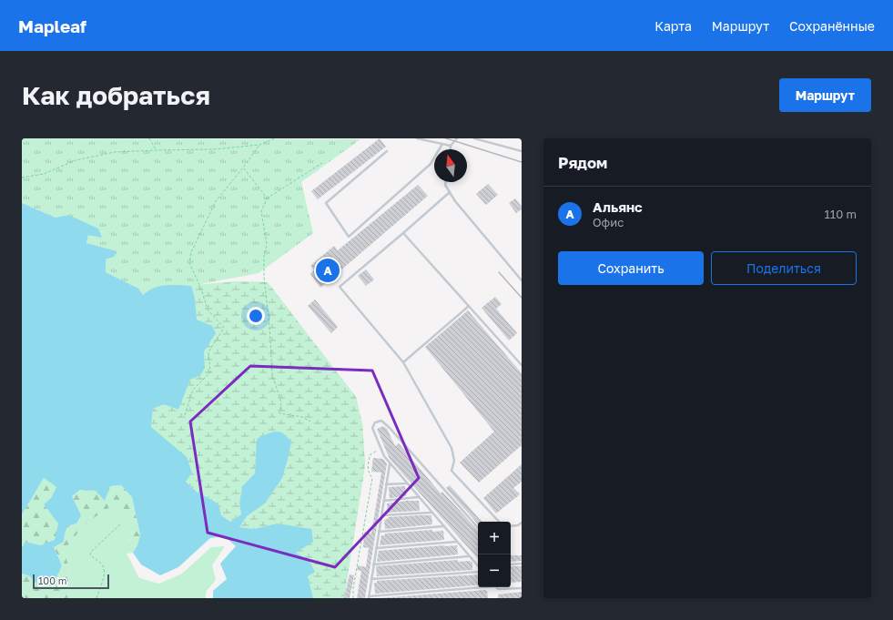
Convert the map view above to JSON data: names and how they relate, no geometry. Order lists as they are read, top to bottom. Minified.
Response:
{"scale_bar":"100 m","north":"top","page":{"header":"Mapleaf","nav":["Карта","Маршрут","Сохранённые"],"buttons":["Маршрут",["Сохранить","Поделиться"]],"title":"Как добраться","heading":"Рядом","list":[{"mark":"A","name":"Альянс","note":"Офис","value":"110 m"}],"pins":"A","map_buttons":["+","−"],"scale":"100 m"}}
